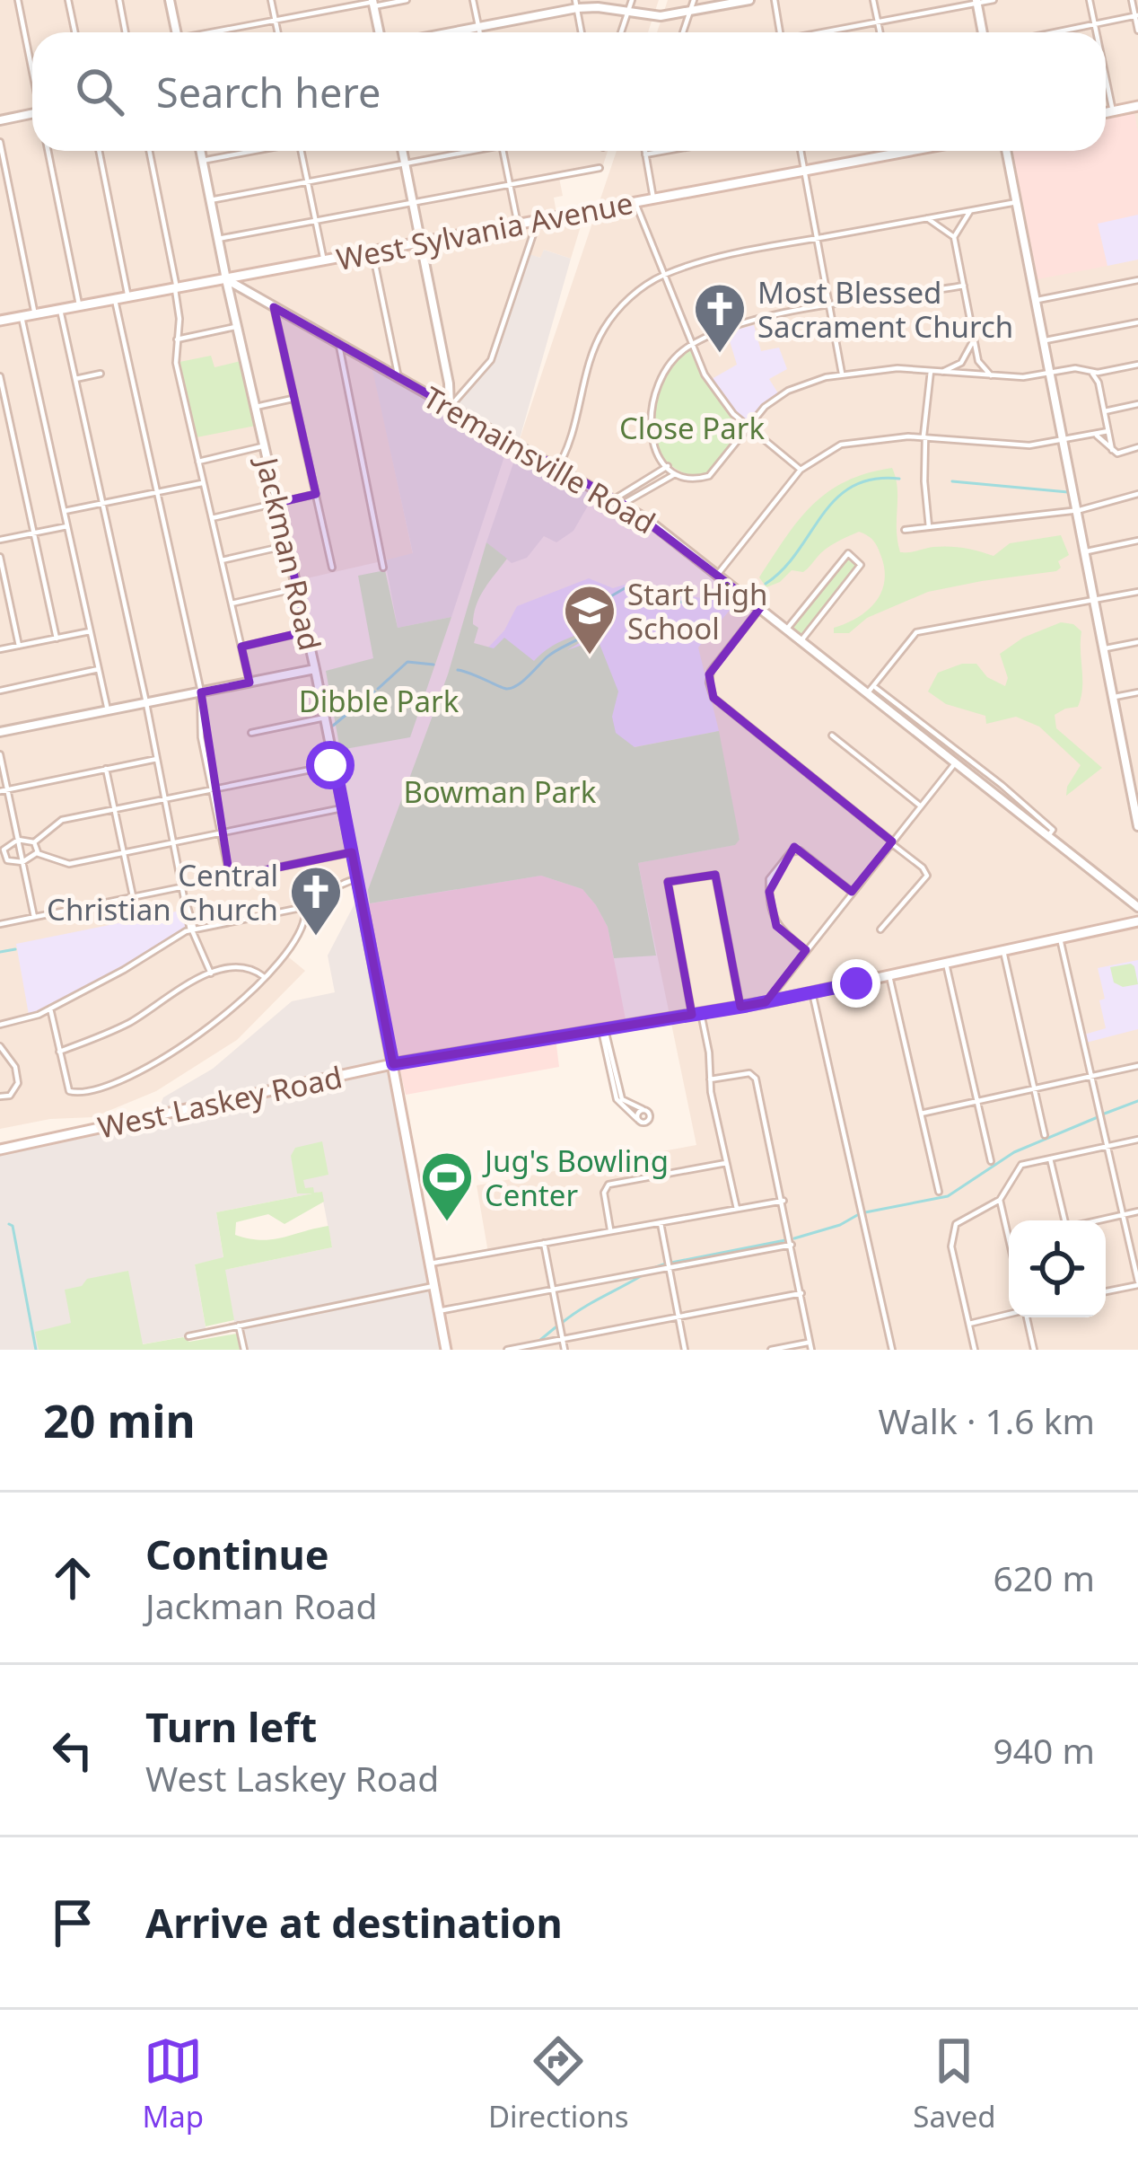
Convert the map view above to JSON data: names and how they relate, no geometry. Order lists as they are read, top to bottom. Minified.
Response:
{"streets":{"main road":["West Sylvania Avenue","Jackman Road","West Laskey Road"],"street":["Tremainsville Road"]},"crossings":[["West Sylvania Avenue","Tremainsville Road"],["West Sylvania Avenue","Jackman Road"],["Tremainsville Road","Jackman Road"],["Jackman Road","West Laskey Road"]],"parks":["Close Park","Dibble Park","Bowman Park"],"places":{"church":["Most Blessed Sacrament Church","Central Christian Church"],"school or university":["Start High School"],"sports":["Jug's Bowling Center"]},"page":{"search":"Search here","heading":["20 min","Walk · 1.6 km"],"list":[["Continue","Jackman Road","620 m"],["Turn left","West Laskey Road","940 m"],"Arrive at destination"],"nav":["Map","Directions","Saved"]}}
